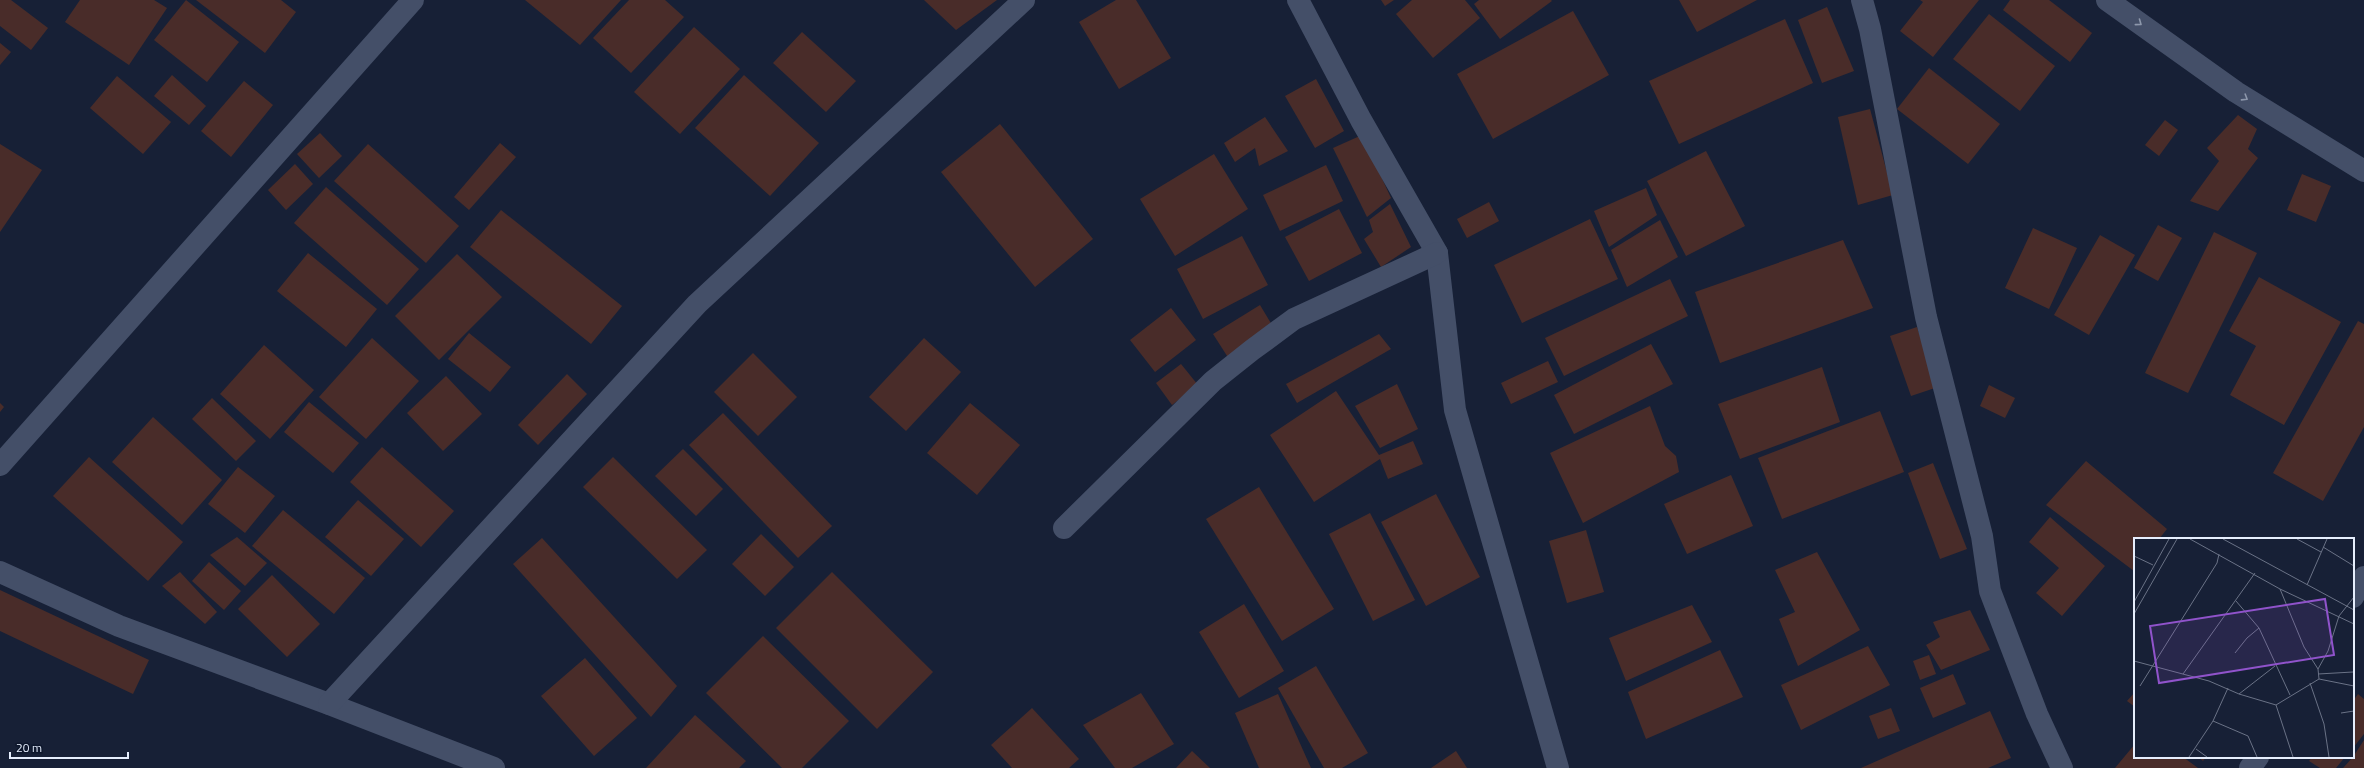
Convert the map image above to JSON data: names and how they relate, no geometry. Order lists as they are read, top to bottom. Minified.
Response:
{"scale_bar":"20 m"}
